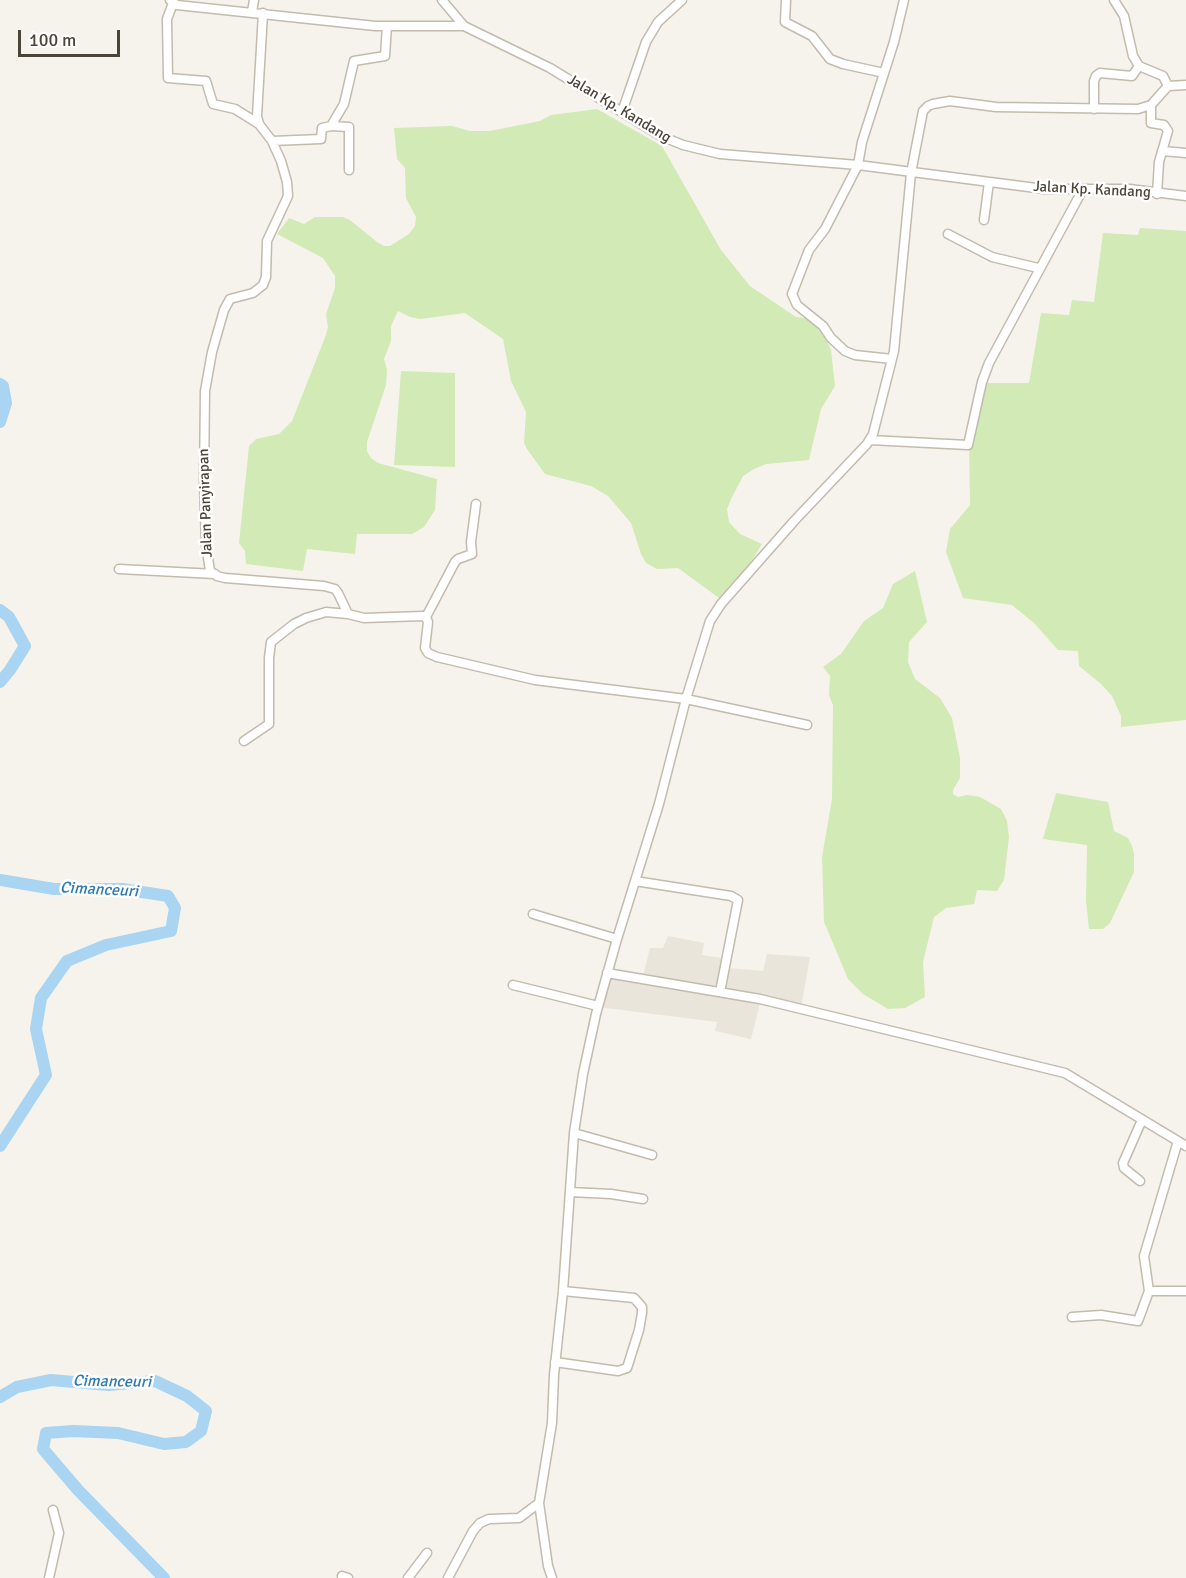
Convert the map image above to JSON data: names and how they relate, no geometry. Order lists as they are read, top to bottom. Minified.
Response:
{"streets":{"street":["Jalan Kp. Kandang","Jalan Panyirapan"]},"water":["Cimanceuri"],"scale_bar":"100 m"}
